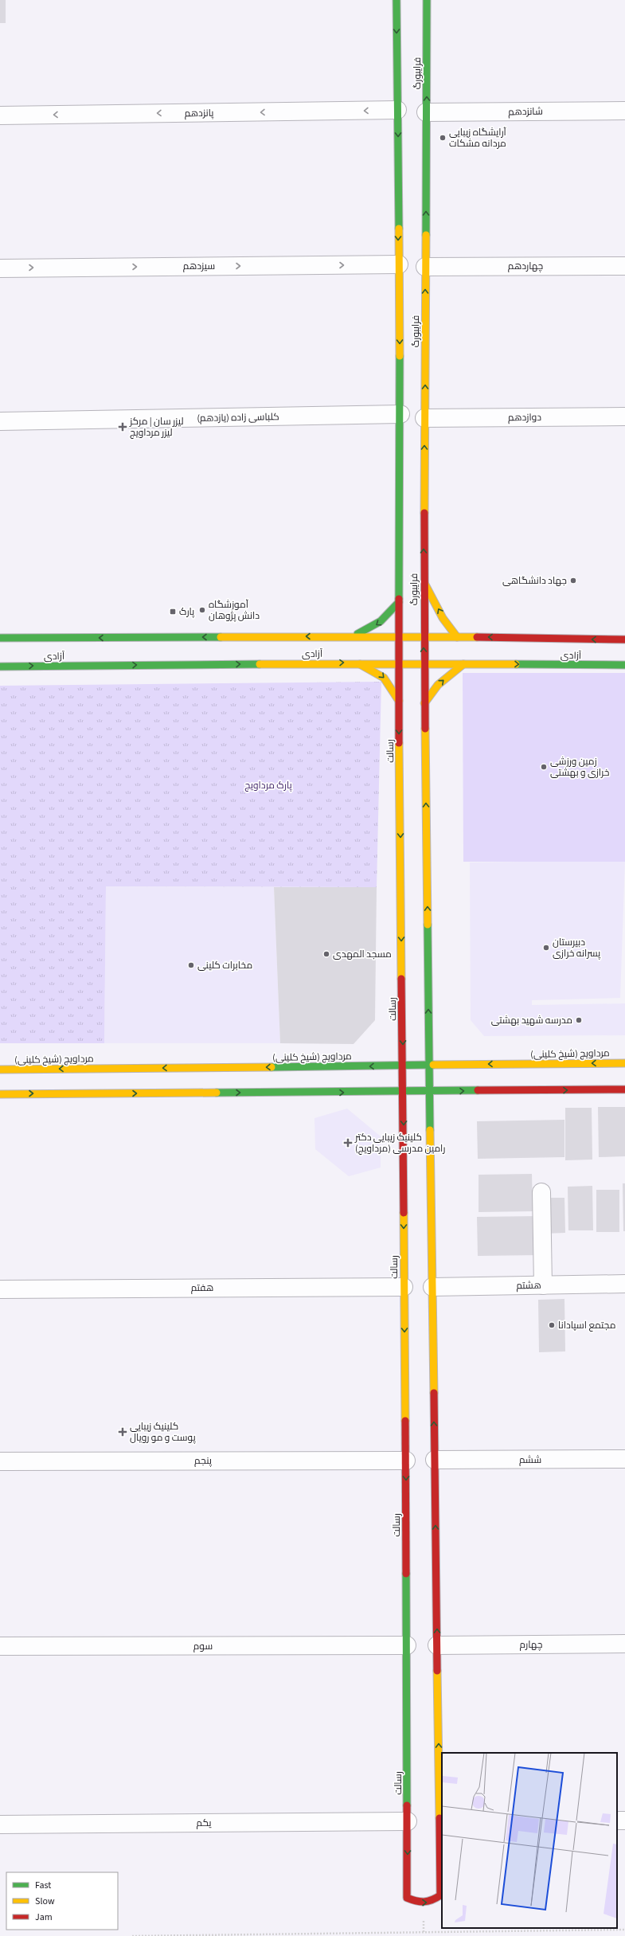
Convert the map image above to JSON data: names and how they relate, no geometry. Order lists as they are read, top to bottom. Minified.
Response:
{"streets":{"main road":["فرایبورگ","آزادی","رسالت","مرداویج (شیخ کلینی)"],"street":["شانزدهم","پانزدهم","سیزدهم","چهاردهم","کلباسی زاده (یازدهم)","دوازدهم","هشتم","هفتم","ششم","پنجم","چهارم","سوم","یکم"]},"crossings":[["فرایبورگ","شانزدهم"],["فرایبورگ","پانزدهم"],["فرایبورگ","سیزدهم"],["فرایبورگ","چهاردهم"],["فرایبورگ","کلباسی زاده (یازدهم)"],["فرایبورگ","دوازدهم"],["فرایبورگ","آزادی"],["فرایبورگ","رسالت"],["آزادی","رسالت"],["رسالت","مرداویج (شیخ کلینی)"],["رسالت","هفتم"],["رسالت","پنجم"],["رسالت","سوم"],["رسالت","یکم"]],"one_way":["پانزدهم","سیزدهم"],"parks":["پارک مرداویج"],"places":{"other":["آرایشگاه زیبایی مردانه مشکات","جهاد دانشگاهی","آموزشگاه دانش پژوهان","زمین ورزشی خرازی و بهشتی","دبیرستان پسرانه خرازی","مسجد المهدی","مخابرات کلینی","مدرسه شهید بهشتی","مجتمع اسپادانا"],"health":["لیزر سان | مرکز لیزر مرداویج","کلینیک زیبایی دکتر رامین مدرسی (مرداویج)","کلینیک زیبایی پوست و مو رویال"],"transit":["پارک"]},"legend":["Fast","Slow","Jam"]}
